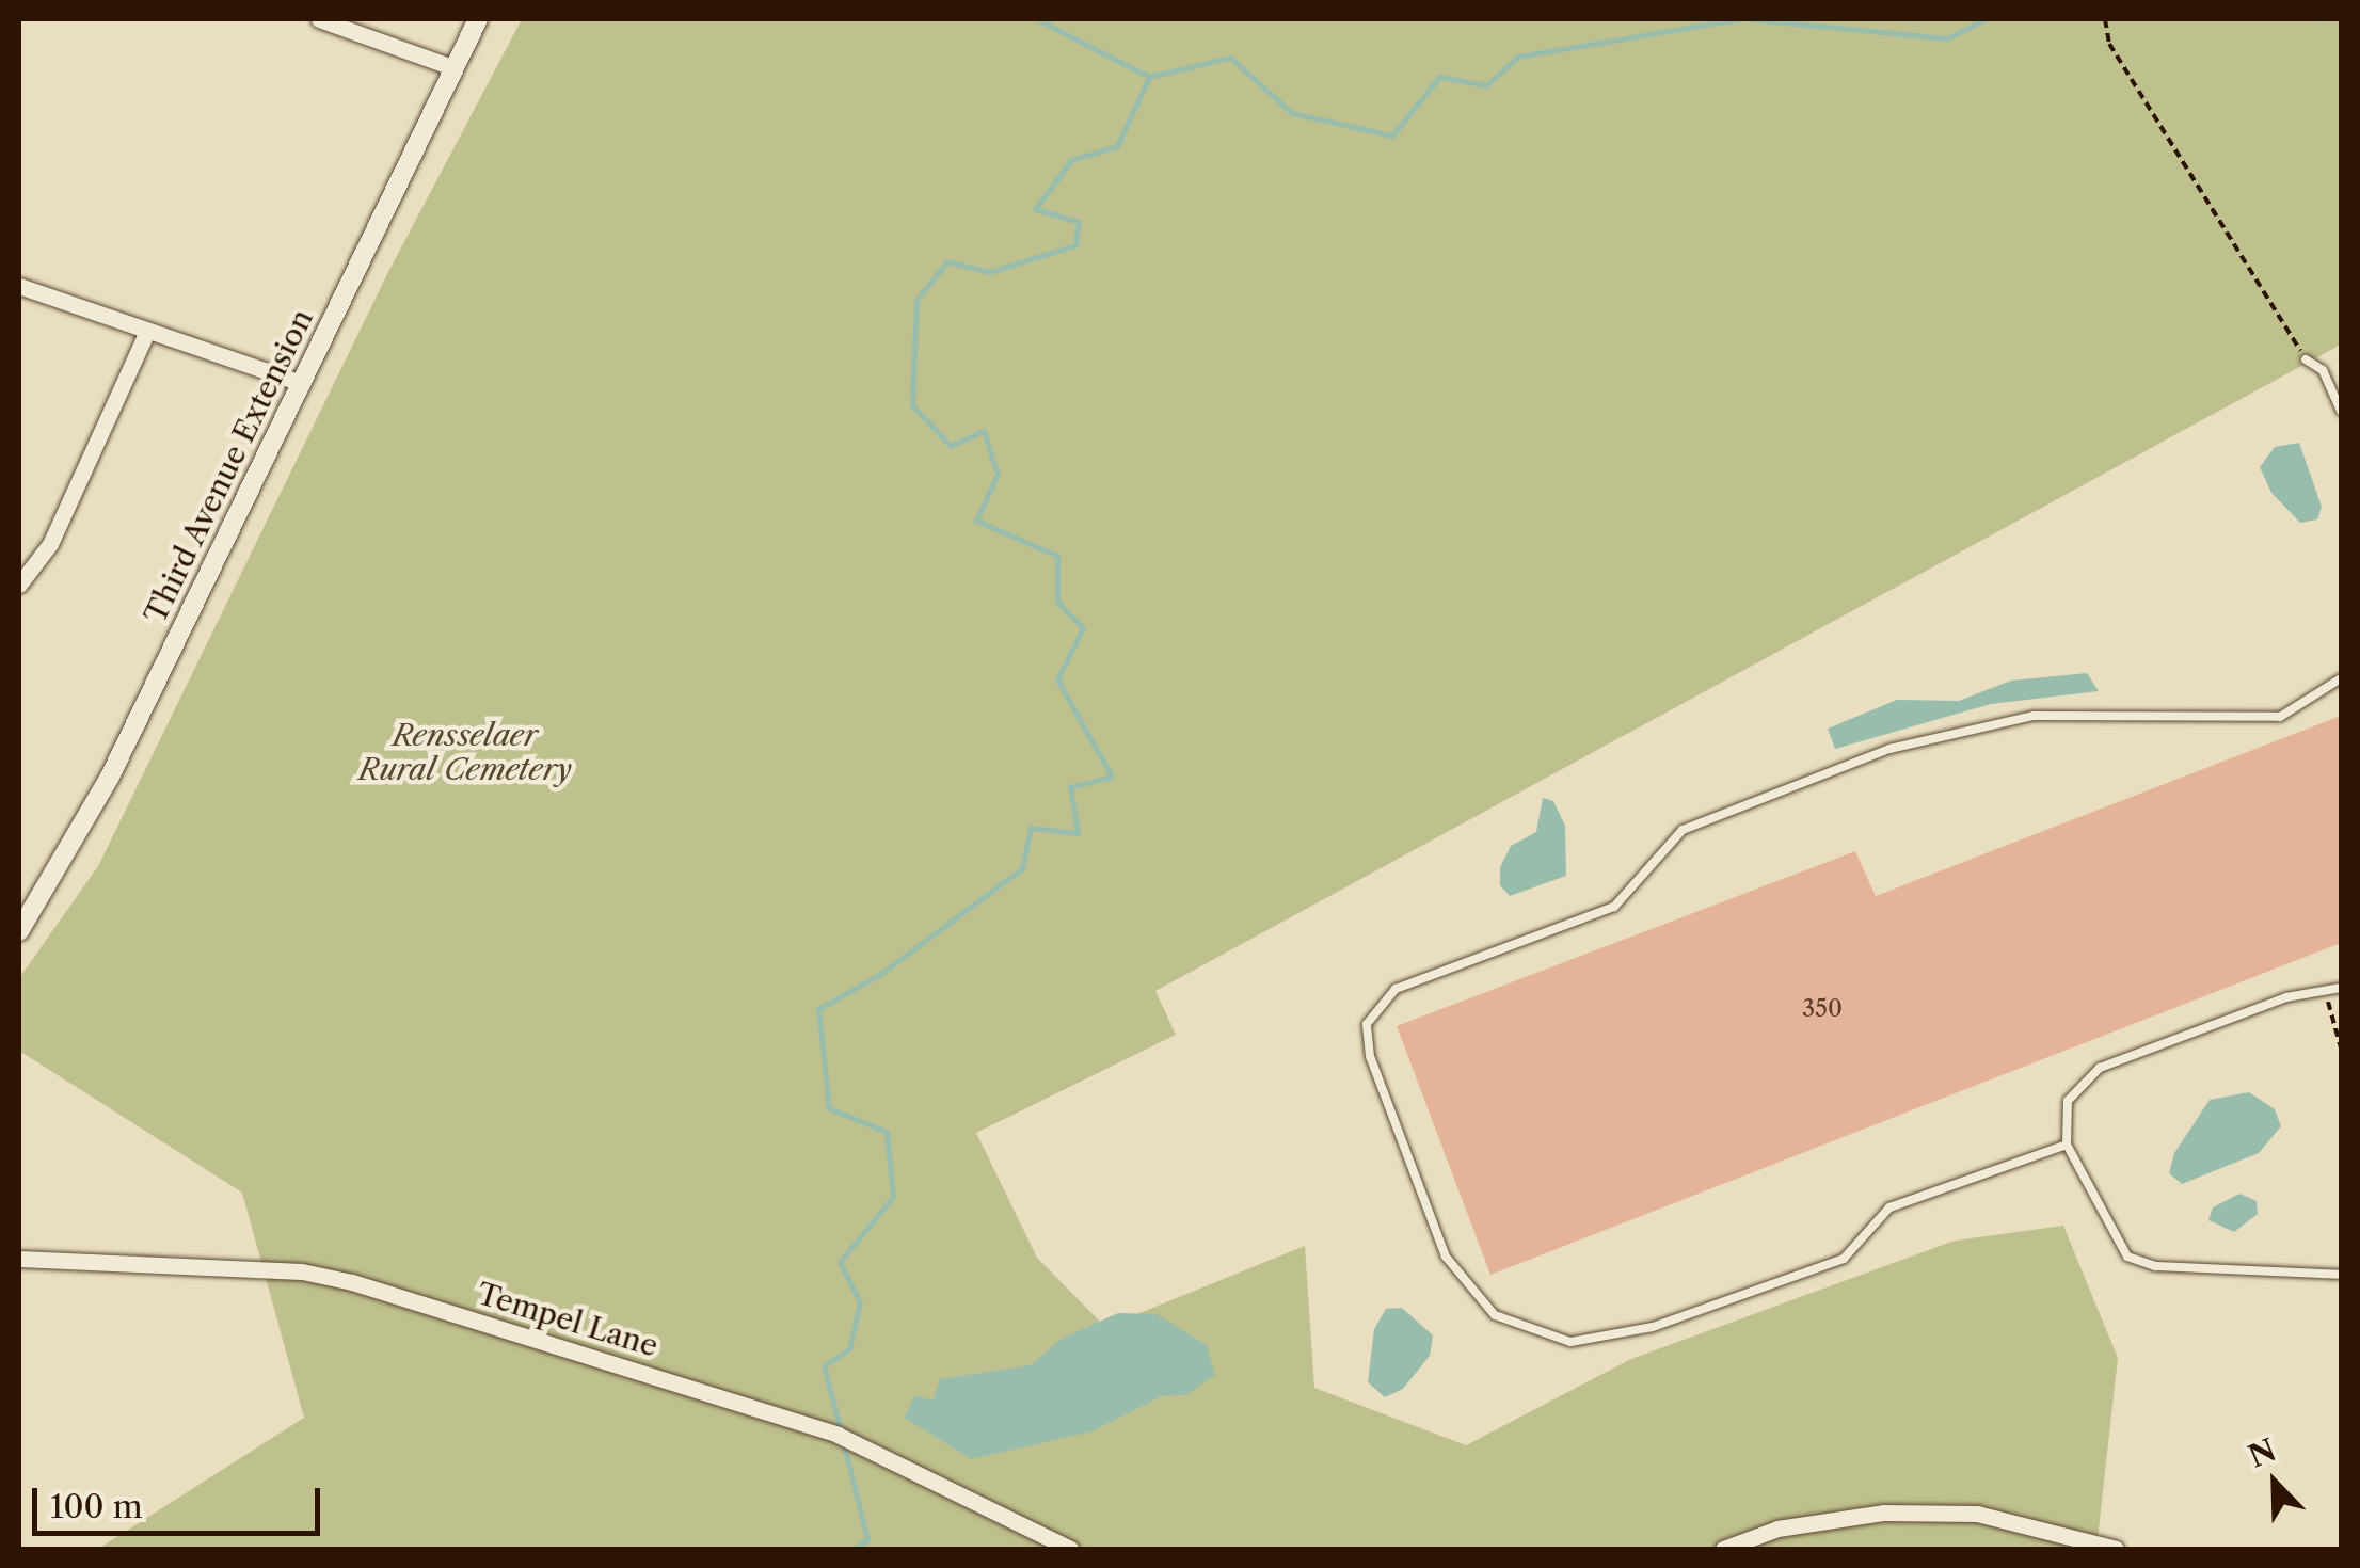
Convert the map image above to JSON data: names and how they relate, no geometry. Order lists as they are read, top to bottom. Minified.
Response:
{"streets":{"street":["Third Avenue Extension","Tempel Lane"]},"parks":["Rensselaer Rural Cemetery"],"house_numbers":["350"],"scale_bar":"100 m","north":"top left"}
